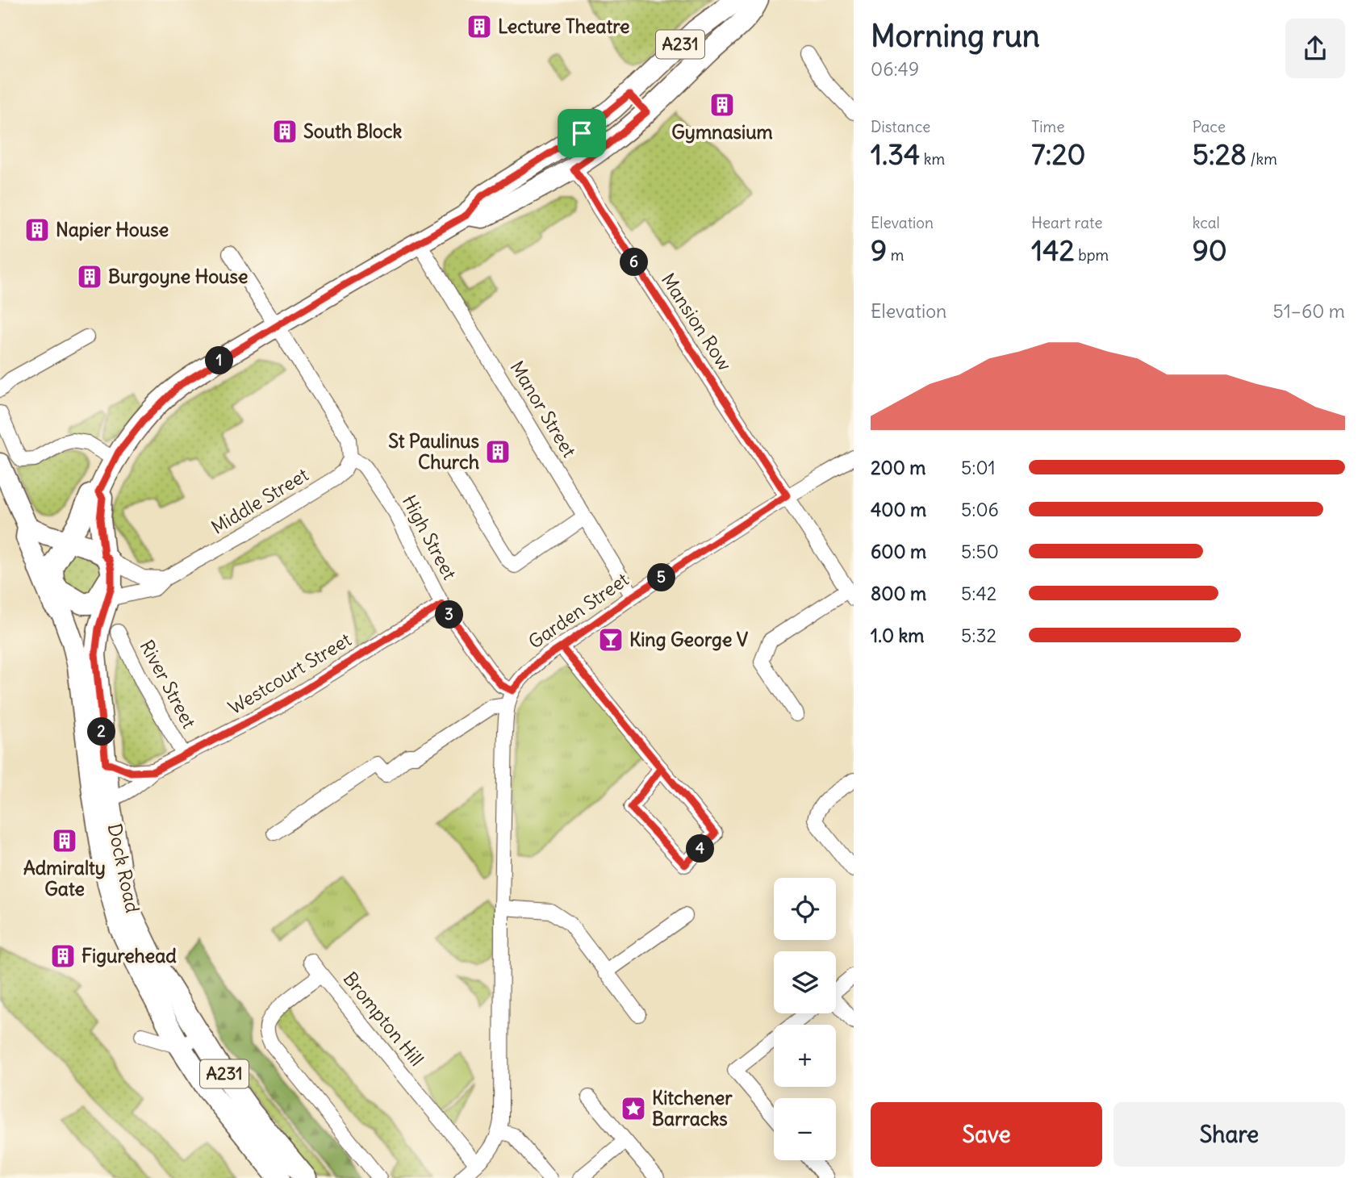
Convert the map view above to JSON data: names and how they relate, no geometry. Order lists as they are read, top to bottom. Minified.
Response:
{"streets":{"main road":["A231","Dock Road"],"street":["Mansion Row","Manor Street","Middle Street","High Street","Garden Street","Westcourt Street","River Street","Brompton Hill"]},"crossings":[["A231","Mansion Row"],["A231","Manor Street"],["Mansion Row","Garden Street"],["Manor Street","Garden Street"],["Middle Street","High Street"],["Middle Street","Dock Road"],["High Street","Garden Street"],["High Street","Westcourt Street"],["Westcourt Street","River Street"],["Westcourt Street","Dock Road"]],"places":{"building":["Lecture Theatre","Gymnasium","South Block","Napier House","Burgoyne House","St Paulinus Church","Admiralty Gate","Figurehead"],"bar":["King George V"],"place":["Kitchener Barracks"]},"page":{"heading":["Morning run","06:49"],"stats":[["Distance","1.34 km"],["Time","7:20"],["Pace","5:28 /km"],["Elevation","9 m"],["Heart rate","142 bpm"],["kcal","90"]],"pins":["6","1","5","3","2","4"],"chart":["Elevation","51–60 m"],"list":[{"name":"200 m","note":"5:01"},{"name":"400 m","note":"5:06"},{"name":"600 m","note":"5:50"},{"name":"800 m","note":"5:42"},{"name":"1.0 km","note":"5:32"}],"map_buttons":["+","−"],"buttons":["Save","Share"]}}
